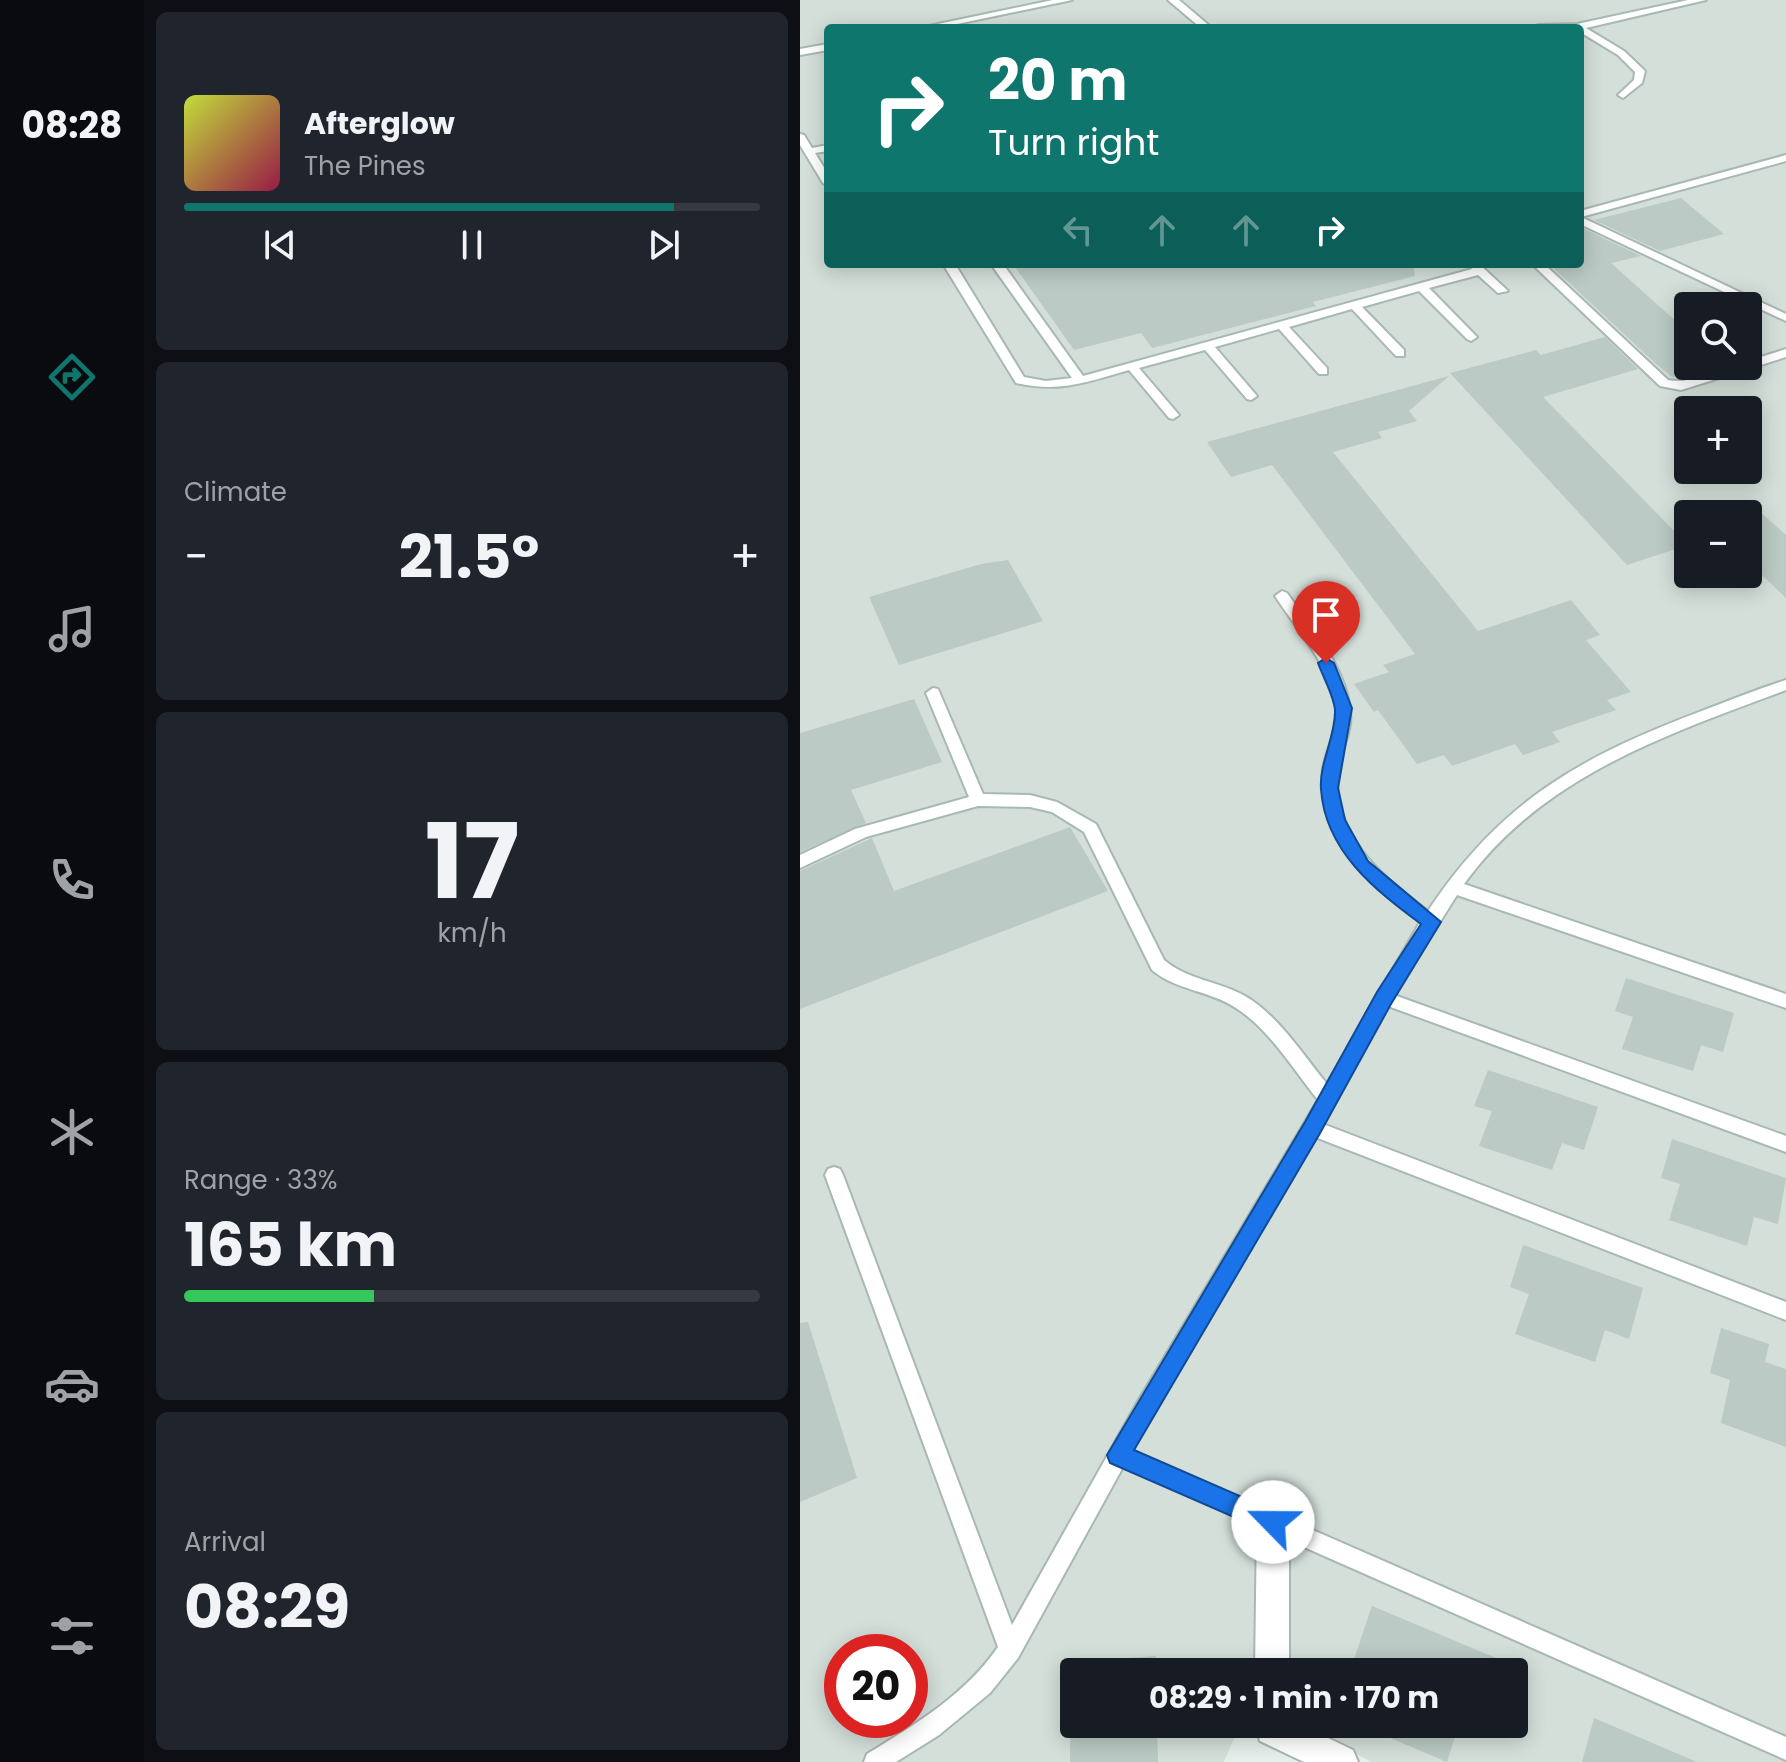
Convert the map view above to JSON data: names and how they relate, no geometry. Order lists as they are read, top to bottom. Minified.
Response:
{"page":{"tabs":"08:28","turn":["20 m","Turn right"],"song":["Afterglow","The Pines"],"map_buttons":["+","−"],"tile":["Climate",["17","km/h"],["Range · 33%","165 km"],["Arrival","08:29"]],"heat":["−","21.5°","+"],"limit":"20","trip":"08:29 · 1 min · 170 m"}}
